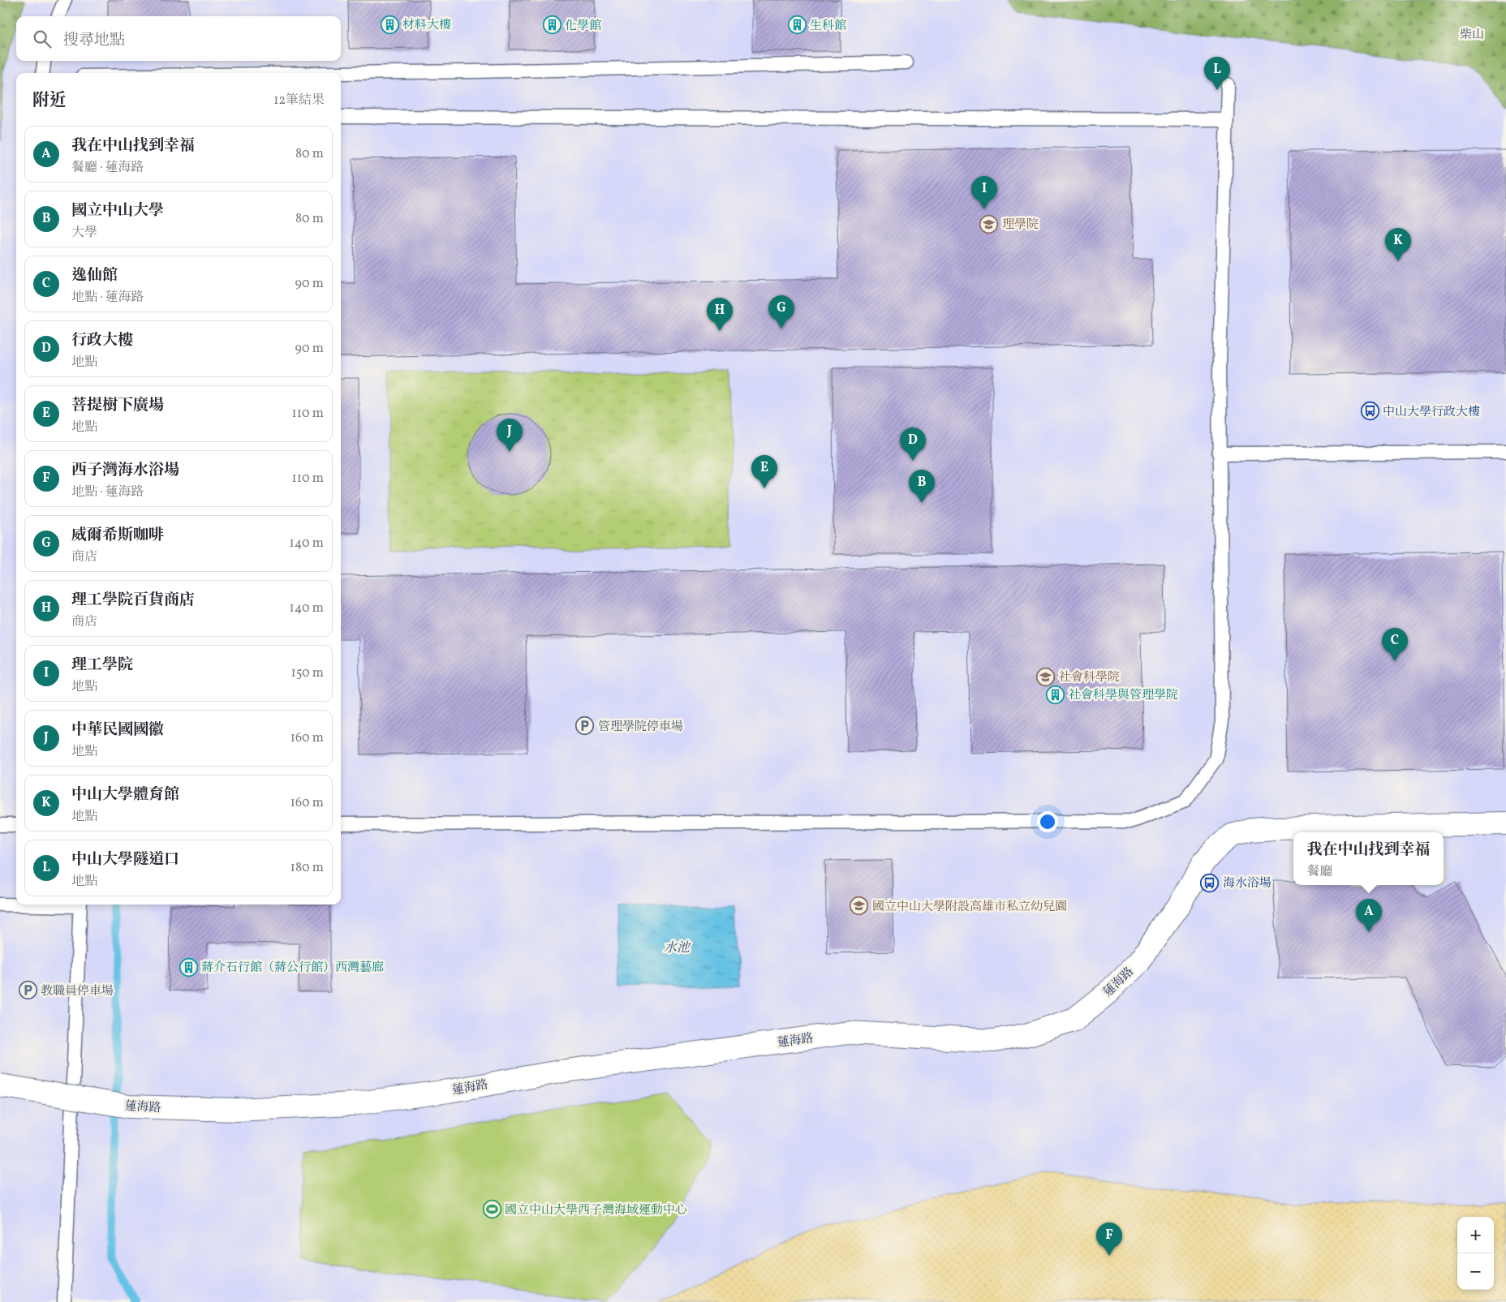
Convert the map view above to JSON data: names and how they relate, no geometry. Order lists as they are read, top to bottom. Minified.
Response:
{"streets":{"street":["蓮海路"]},"water":["水池"],"parks":["柴山"],"places":{"building":["材料大樓","化學館","生科館","社會科學與管理學院","蔣介石行館（蔣公行館）西灣藝廊"],"school or university":["理學院","社會科學院","國立中山大學附設高雄市私立幼兒園"],"bus stop":["中山大學行政大樓","海水浴場"],"parking":["管理學院停車場","教職員停車場"],"sports":["國立中山大學西子灣海域運動中心"]},"page":{"search":"搜尋地點","pins":["L","I","K","G","H","J","D","E","B","C","A","F"],"heading":["附近","12筆結果"],"list":[{"mark":"A","name":"我在中山找到幸福","note":"餐廳 · 蓮海路","value":"80 m"},{"mark":"B","name":"國立中山大學","note":"大學","value":"80 m"},{"mark":"C","name":"逸仙館","note":"地點 · 蓮海路","value":"90 m"},{"mark":"D","name":"行政大樓","note":"地點","value":"90 m"},{"mark":"E","name":"菩提樹下廣場","note":"地點","value":"110 m"},{"mark":"F","name":"西子灣海水浴場","note":"地點 · 蓮海路","value":"110 m"},{"mark":"G","name":"威爾希斯咖啡","note":"商店","value":"140 m"},{"mark":"H","name":"理工學院百貨商店","note":"商店","value":"140 m"},{"mark":"I","name":"理工學院","note":"地點","value":"150 m"},{"mark":"J","name":"中華民國國徽","note":"地點","value":"160 m"},{"mark":"K","name":"中山大學體育館","note":"地點","value":"160 m"},{"mark":"L","name":"中山大學隧道口","note":"地點","value":"180 m"}],"popup":["我在中山找到幸福","餐廳"],"map_buttons":["+","−"]}}
